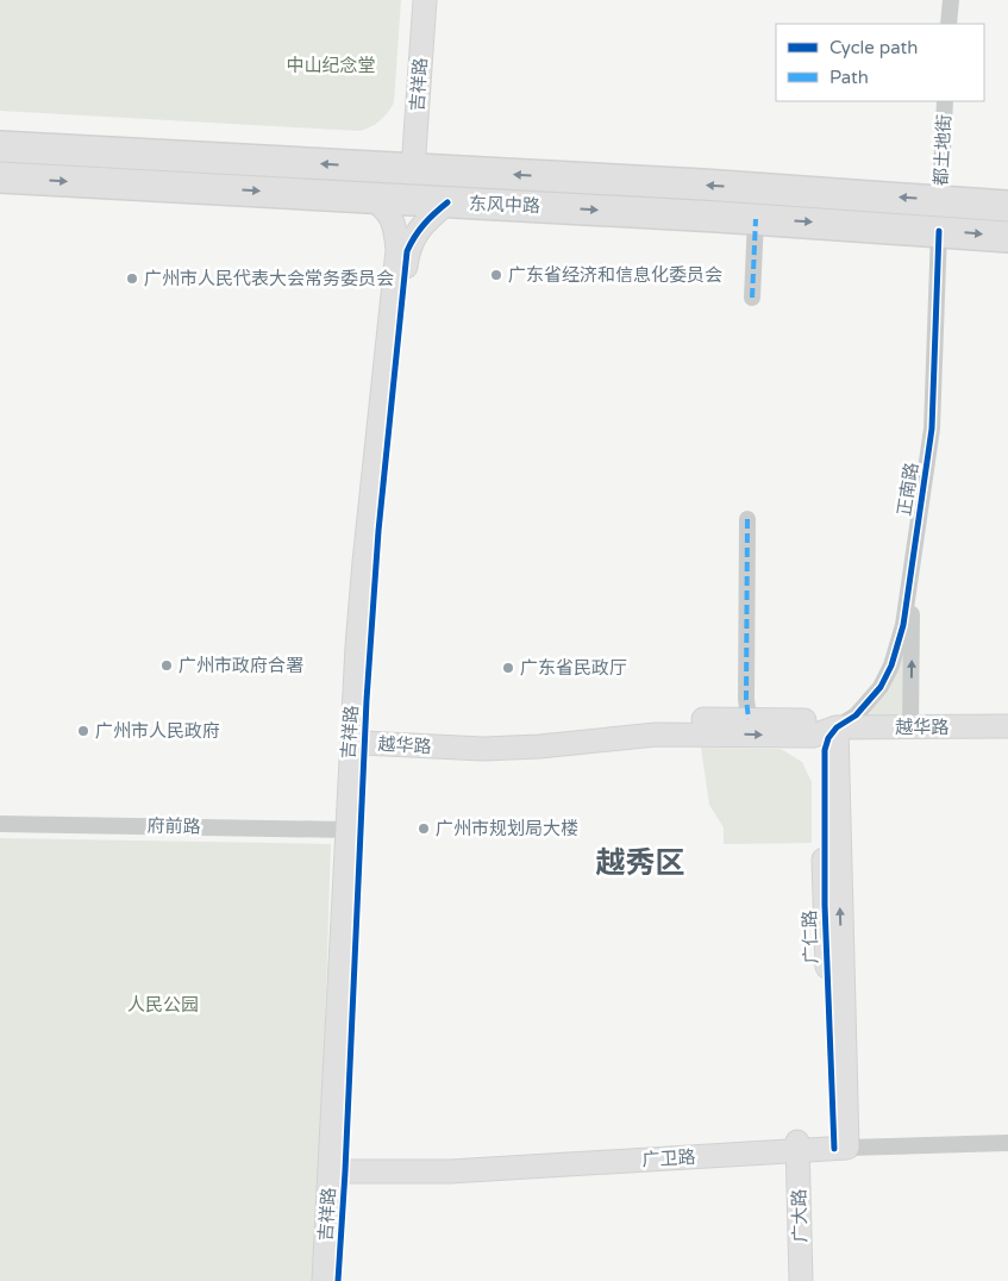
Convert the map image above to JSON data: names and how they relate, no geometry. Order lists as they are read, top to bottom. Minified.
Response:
{"streets":{"highway":["东风中路"],"street":["吉祥路","都土地街","正南路","越华路","府前路","广仁路","广卫路","广大路"]},"crossings":[["吉祥路","东风中路"],["吉祥路","越华路"],["吉祥路","府前路"],["吉祥路","广卫路"],["都土地街","东风中路"],["东风中路","正南路"],["正南路","越华路"],["正南路","广仁路"],["越华路","广仁路"],["广仁路","广卫路"],["广卫路","广大路"]],"districts":["越秀区"],"parks":["中山纪念堂","人民公园"],"places":["广东省经济和信息化委员会","广州市人民代表大会常务委员会","广州市政府合署","广东省民政厅","广州市人民政府","广州市规划局大楼"],"legend":["Cycle path","Path"]}
